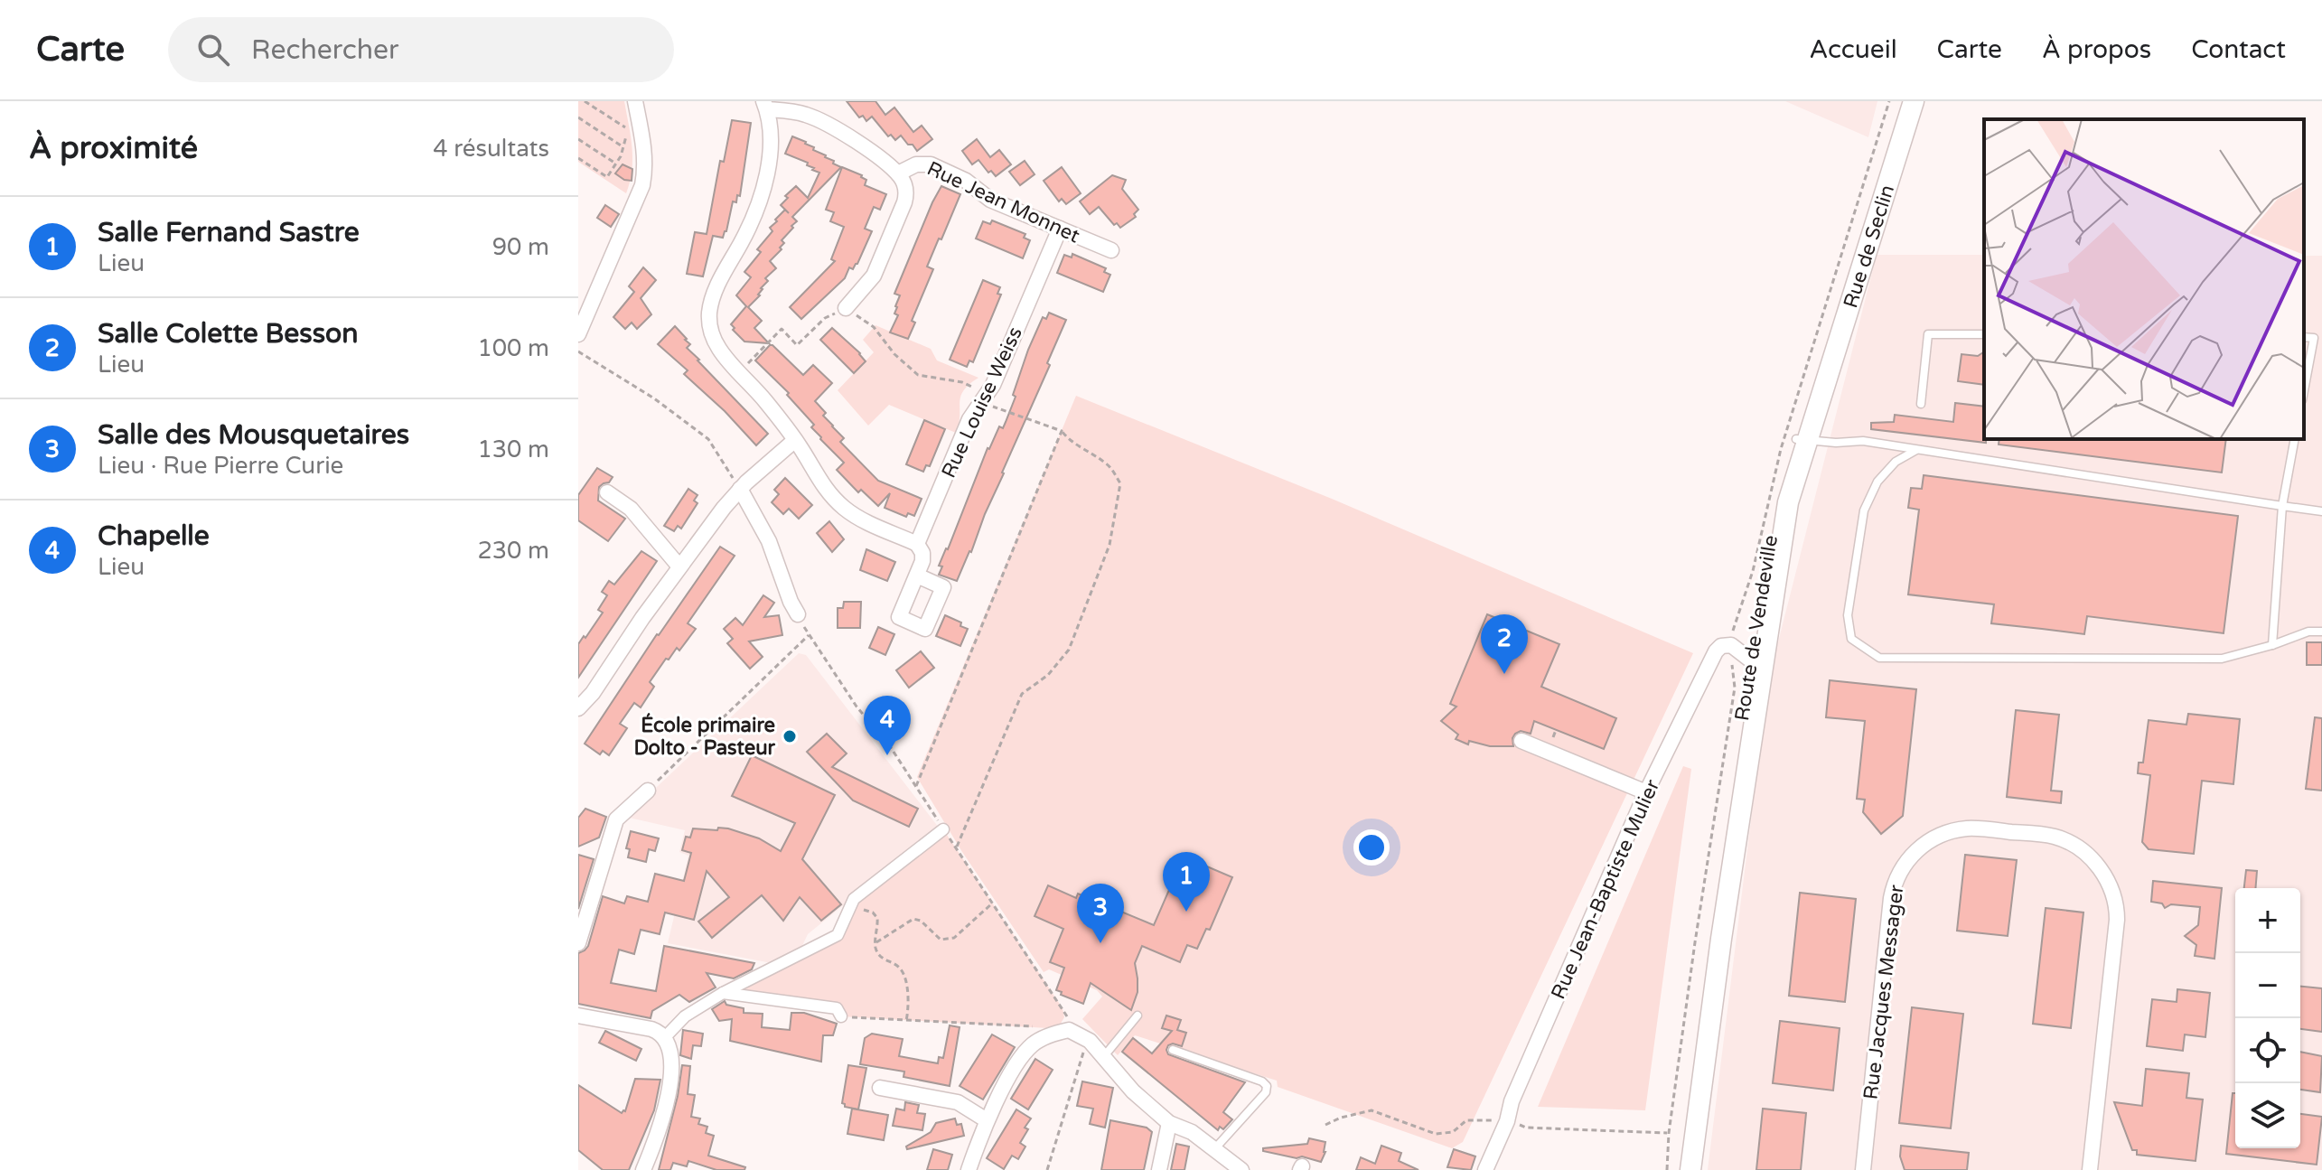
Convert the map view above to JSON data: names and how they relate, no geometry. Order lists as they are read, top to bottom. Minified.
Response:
{"streets":{"main road":["Rue de Seclin","Route de Vendeville"],"street":["Rue Jean Monnet","Rue Louise Weiss","Rue Jean-Baptiste Mulier","Rue Jacques Messager"]},"crossings":[["Rue Jean Monnet","Rue Louise Weiss"],["Rue de Seclin","Route de Vendeville"],["Route de Vendeville","Rue Jean-Baptiste Mulier"]],"places":["École primaire Dolto - Pasteur"],"page":{"header":"Carte","search":"Rechercher","nav":["Accueil","Carte","À propos","Contact"],"heading":["À proximité","4 résultats"],"list":[{"mark":"1","name":"Salle Fernand Sastre","note":"Lieu","value":"90 m"},{"mark":"2","name":"Salle Colette Besson","note":"Lieu","value":"100 m"},{"mark":"3","name":"Salle des Mousquetaires","note":"Lieu · Rue Pierre Curie","value":"130 m"},{"mark":"4","name":"Chapelle","note":"Lieu","value":"230 m"}],"pins":["2","4","1","3"],"map_buttons":["+","−"]}}
